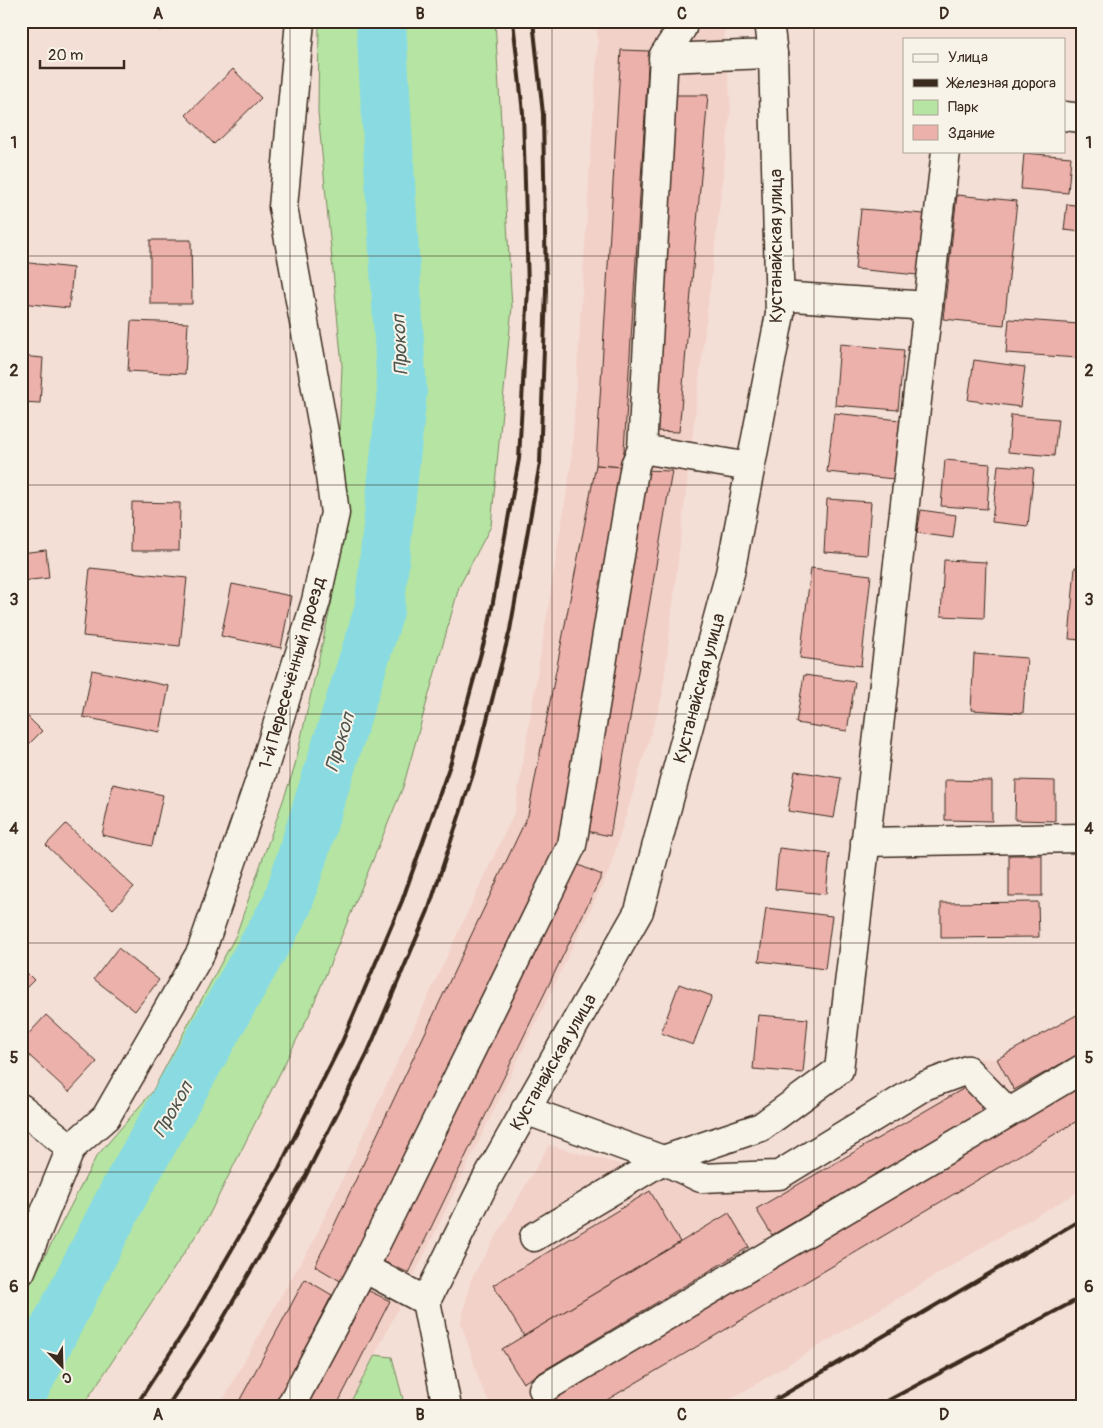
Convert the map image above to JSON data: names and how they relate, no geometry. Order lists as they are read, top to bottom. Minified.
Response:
{"streets":{"street":["Кустанайская улица","1-й Пересечённый проезд"]},"water":["Прокоп"],"legend":["Улица","Железная дорога","Парк","Здание"],"scale_bar":"20 m","north":"bottom right","grid":{"columns":["A","B","C","D"],"rows":["1","2","3","4","5","6"]}}
